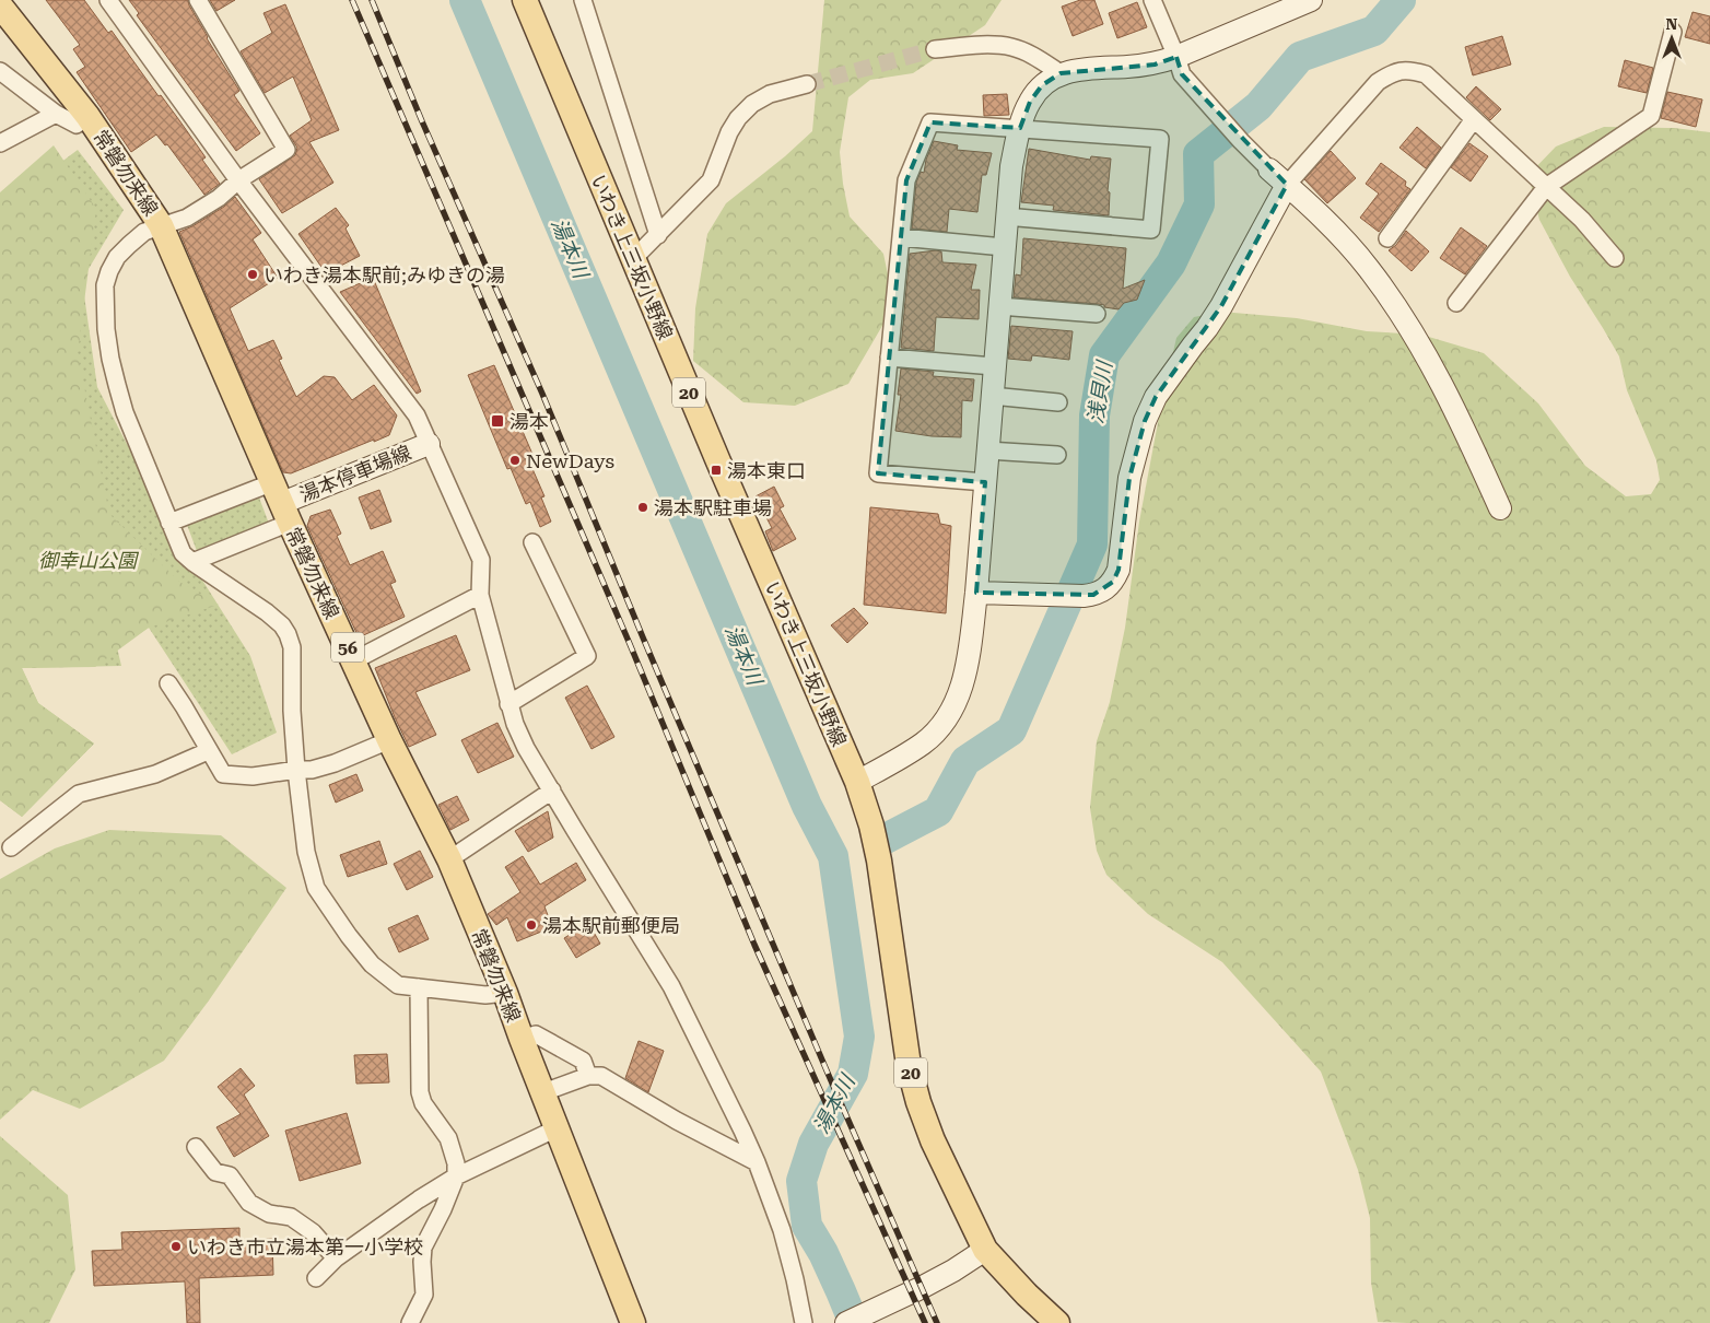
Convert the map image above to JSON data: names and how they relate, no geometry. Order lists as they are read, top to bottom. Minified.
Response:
{"streets":{"main road":["常磐勿来線","いわき上三坂小野線","20","56"],"street":["湯本停車場線"]},"crossings":[["常磐勿来線","湯本停車場線"]],"water":["湯本川","浅貝川"],"parks":["御幸山公園"],"places":{"other":["いわき湯本駅前;みゆきの湯","NewDays","湯本駅駐車場","湯本駅前郵便局","いわき市立湯本第一小学校"],"transit":["湯本","湯本東口"]},"north":"top"}
